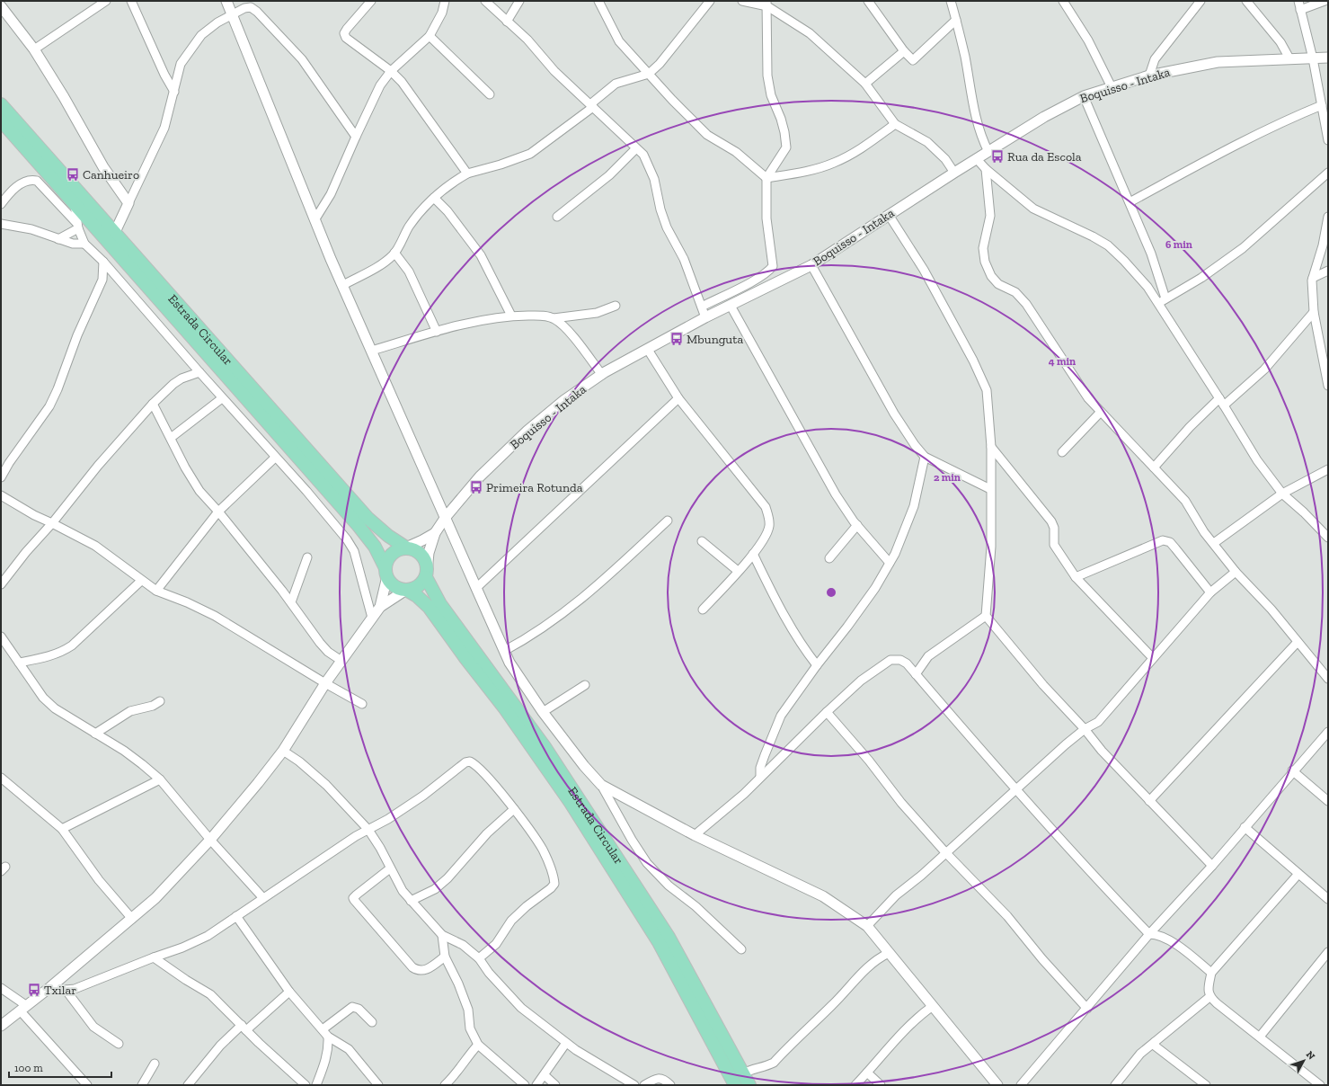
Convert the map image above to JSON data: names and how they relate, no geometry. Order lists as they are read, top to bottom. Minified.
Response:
{"streets":{"main road":["Estrada Circular"],"street":["Boquisso - Intaka"]},"places":{"bus stop":["Rua da Escola","Canhueiro","Mbunguta","Primeira Rotunda","Txilar"]},"scale_bar":"100 m","north":"top right","rings":["6 min","4 min","2 min"]}
